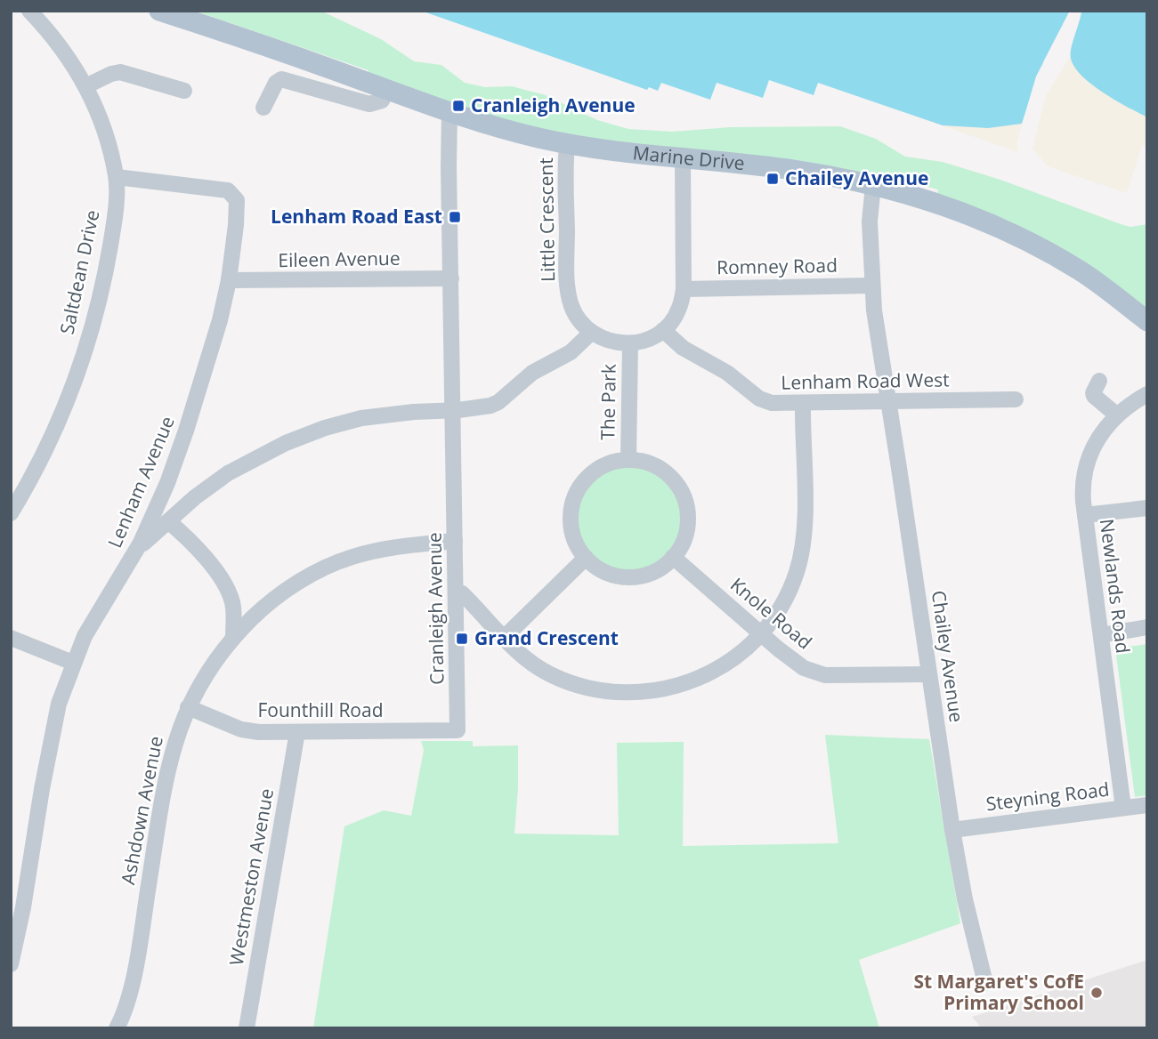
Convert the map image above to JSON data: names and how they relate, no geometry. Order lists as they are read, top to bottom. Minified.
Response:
{"streets":{"main road":["Marine Drive"],"street":["Little Crescent","Eileen Avenue","Romney Road","Saltdean Drive","Lenham Road West","The Park","Lenham Avenue","Newlands Road","Cranleigh Avenue","Knole Road","Chailey Avenue","Founthill Road","Steyning Road","Ashdown Avenue","Westmeston Avenue"]},"crossings":[["Marine Drive","Little Crescent"],["Marine Drive","Cranleigh Avenue"],["Marine Drive","Chailey Avenue"],["Eileen Avenue","Lenham Avenue"],["Eileen Avenue","Cranleigh Avenue"],["Romney Road","Chailey Avenue"],["Saltdean Drive","Lenham Avenue"],["Lenham Road West","Chailey Avenue"],["The Park","Knole Road"],["Newlands Road","Steyning Road"],["Cranleigh Avenue","Founthill Road"],["Cranleigh Avenue","Ashdown Avenue"],["Knole Road","Chailey Avenue"],["Chailey Avenue","Steyning Road"],["Founthill Road","Ashdown Avenue"],["Founthill Road","Westmeston Avenue"]],"places":{"transit":["Cranleigh Avenue","Chailey Avenue","Lenham Road East","Grand Crescent"],"other":["St Margaret's CofE Primary School"]}}
